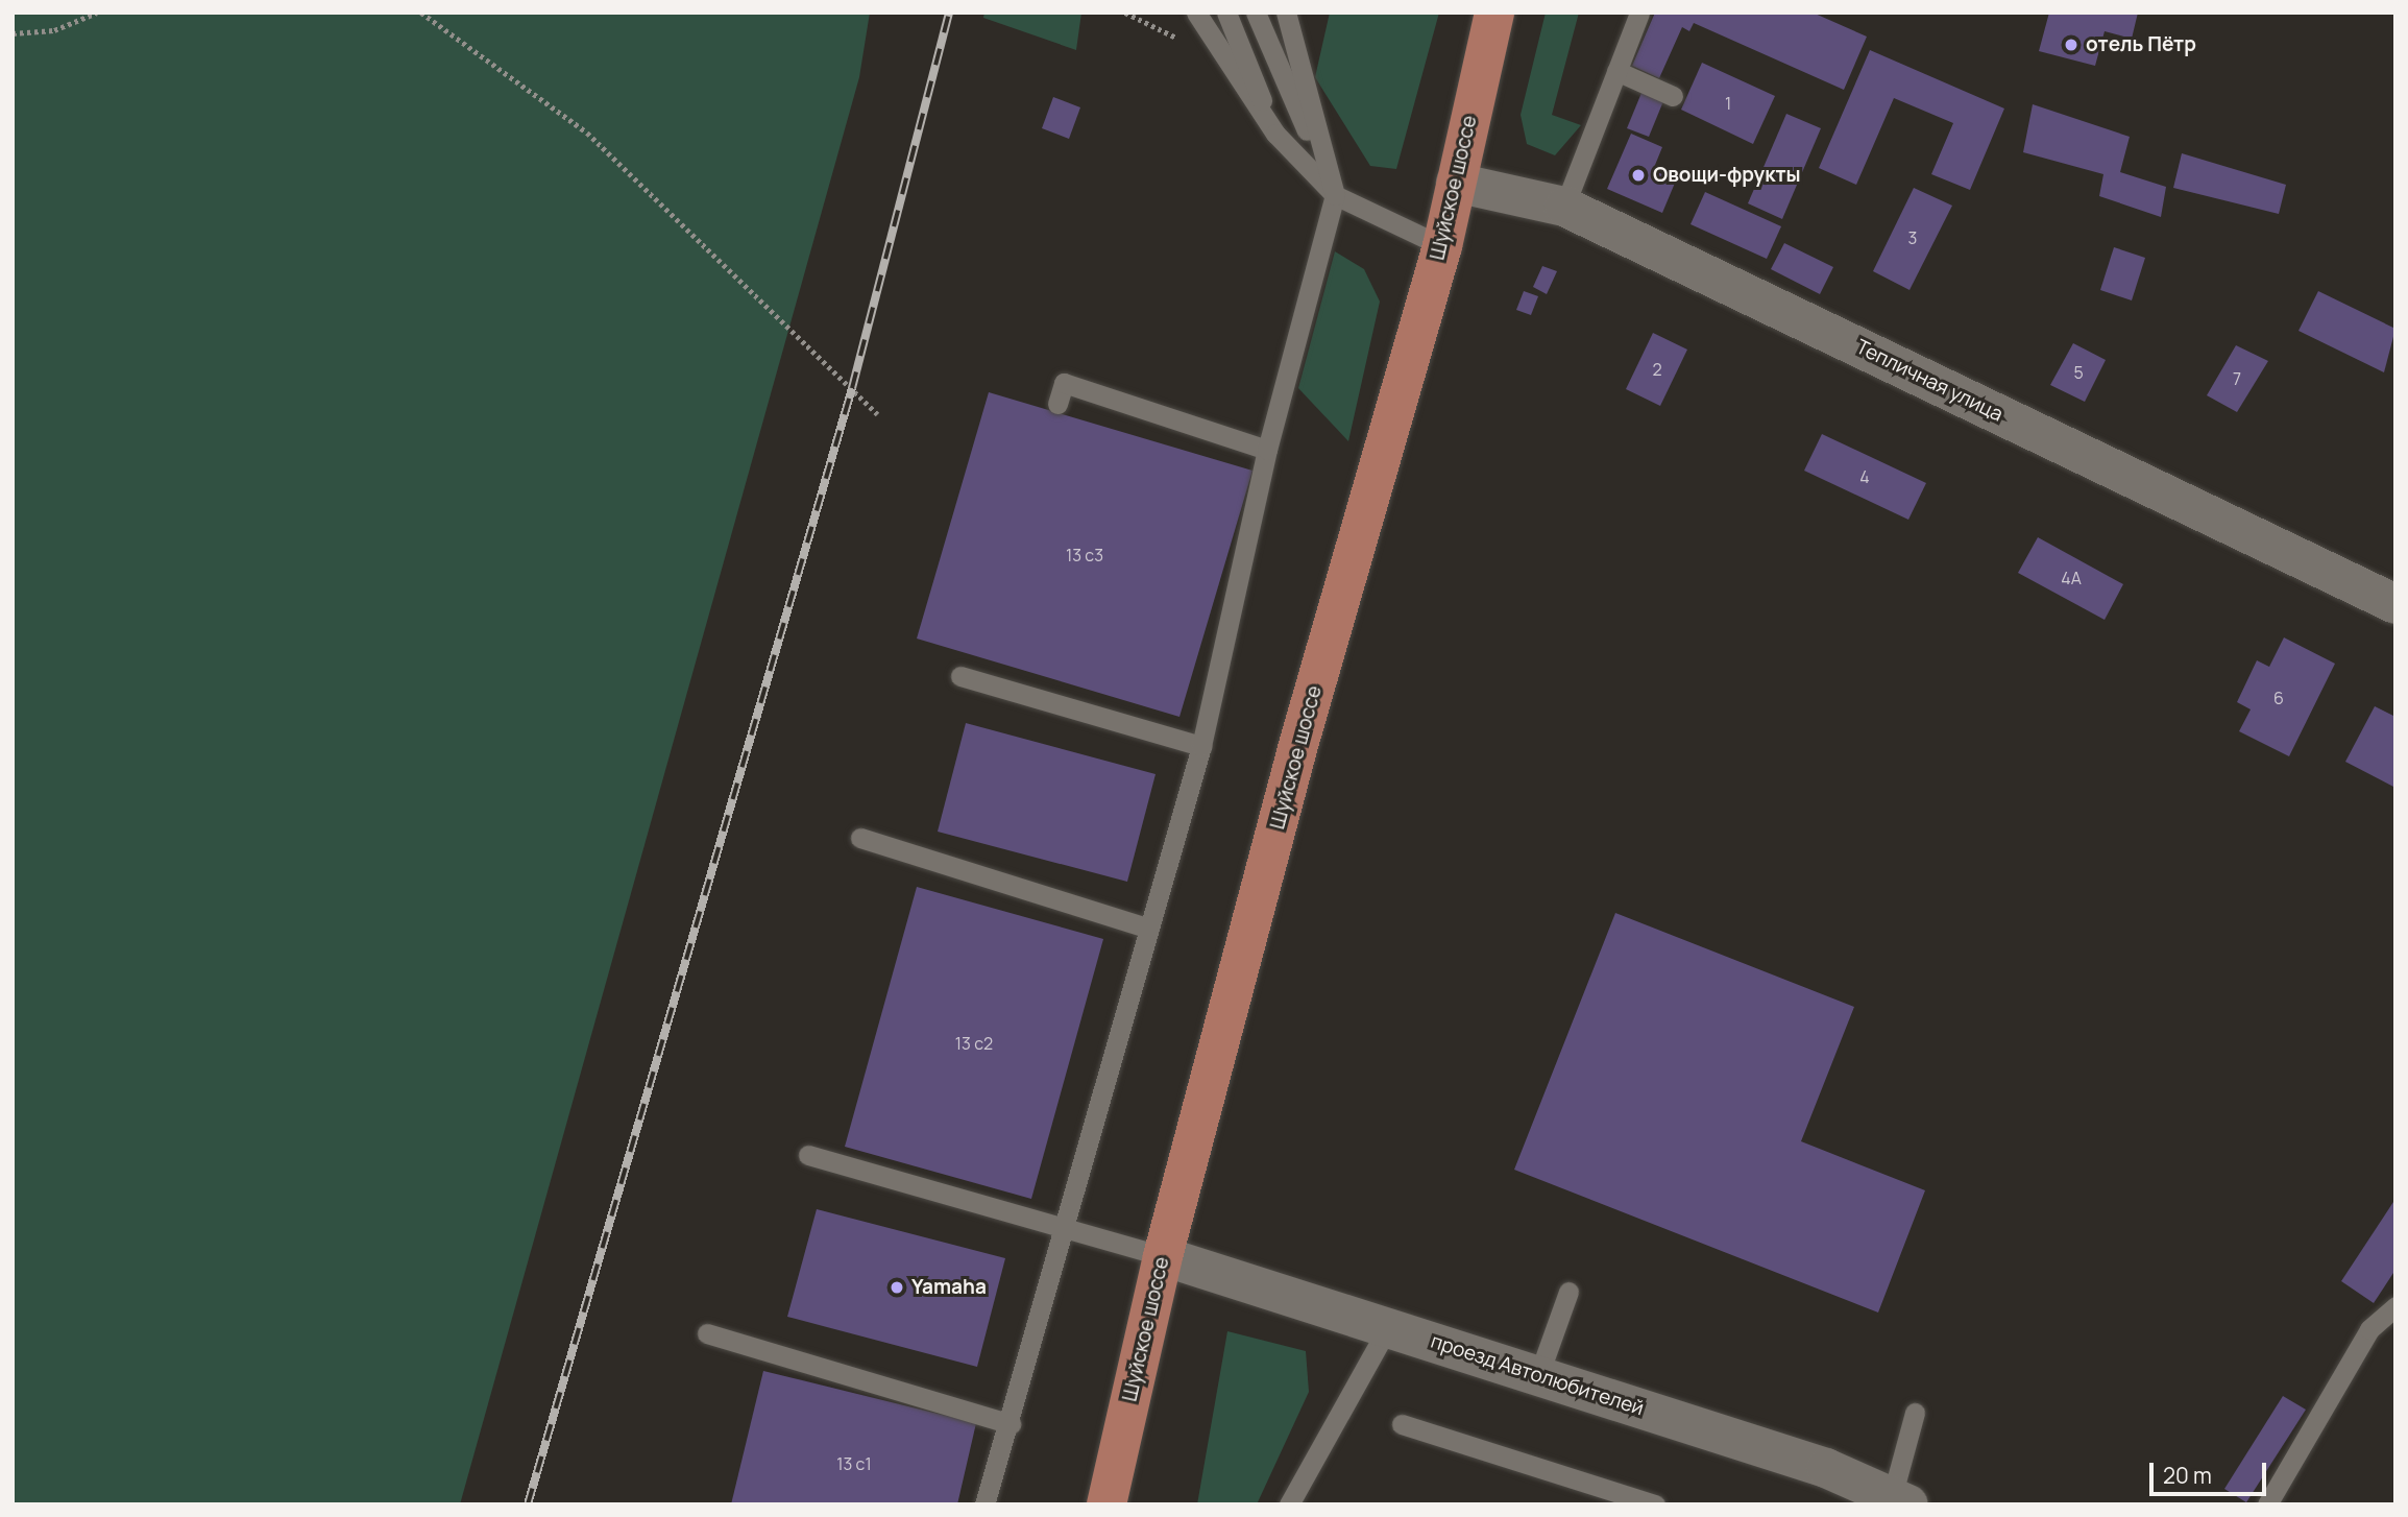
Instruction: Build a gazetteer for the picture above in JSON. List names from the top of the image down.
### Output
{
  "streets": {
    "main road": ["Шуйское шоссе"],
    "street": ["Тепличная улица", "проезд Автолюбителей"]
  },
  "crossings": [
    ["Шуйское шоссе", "Тепличная улица"],
    ["Шуйское шоссе", "проезд Автолюбителей"]
  ],
  "places": ["отель Пётр", "Овощи-фрукты", "Yamaha"],
  "house_numbers": [
    "1",
    "3",
    "2",
    "5",
    "7",
    "4",
    "13 с3",
    "4А",
    "6",
    "13 с2",
    "13 с1"
  ],
  "scale_bar": "20 m"
}
